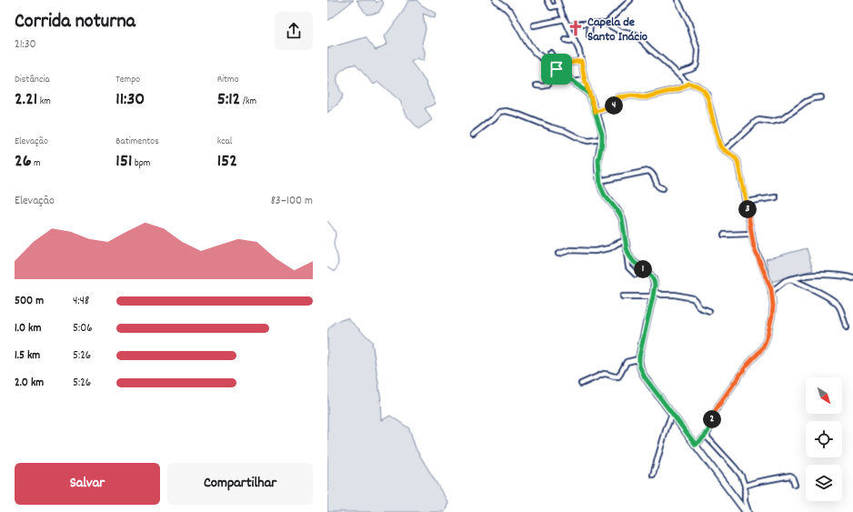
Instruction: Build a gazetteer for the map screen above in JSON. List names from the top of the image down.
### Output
{
  "places": {
    "church": ["Capela de Santo Inácio"]
  },
  "north": "bottom right",
  "page": {
    "heading": ["Corrida noturna", "21:30"],
    "stats": [
      ["Distância", "2.21 km"],
      ["Tempo", "11:30"],
      ["Ritmo", "5:12 /km"],
      ["Elevação", "26 m"],
      ["Batimentos", "151 bpm"],
      ["kcal", "152"]
    ],
    "pins": [
      "4",
      "3",
      "1",
      "2"
    ],
    "chart": ["Elevação", "83–100 m"],
    "list": [
      {
        "name": "500 m",
        "note": "4:48"
      },
      {
        "name": "1.0 km",
        "note": "5:06"
      },
      {
        "name": "1.5 km",
        "note": "5:26"
      },
      {
        "name": "2.0 km",
        "note": "5:26"
      }
    ],
    "buttons": ["Salvar", "Compartilhar"]
  }
}
